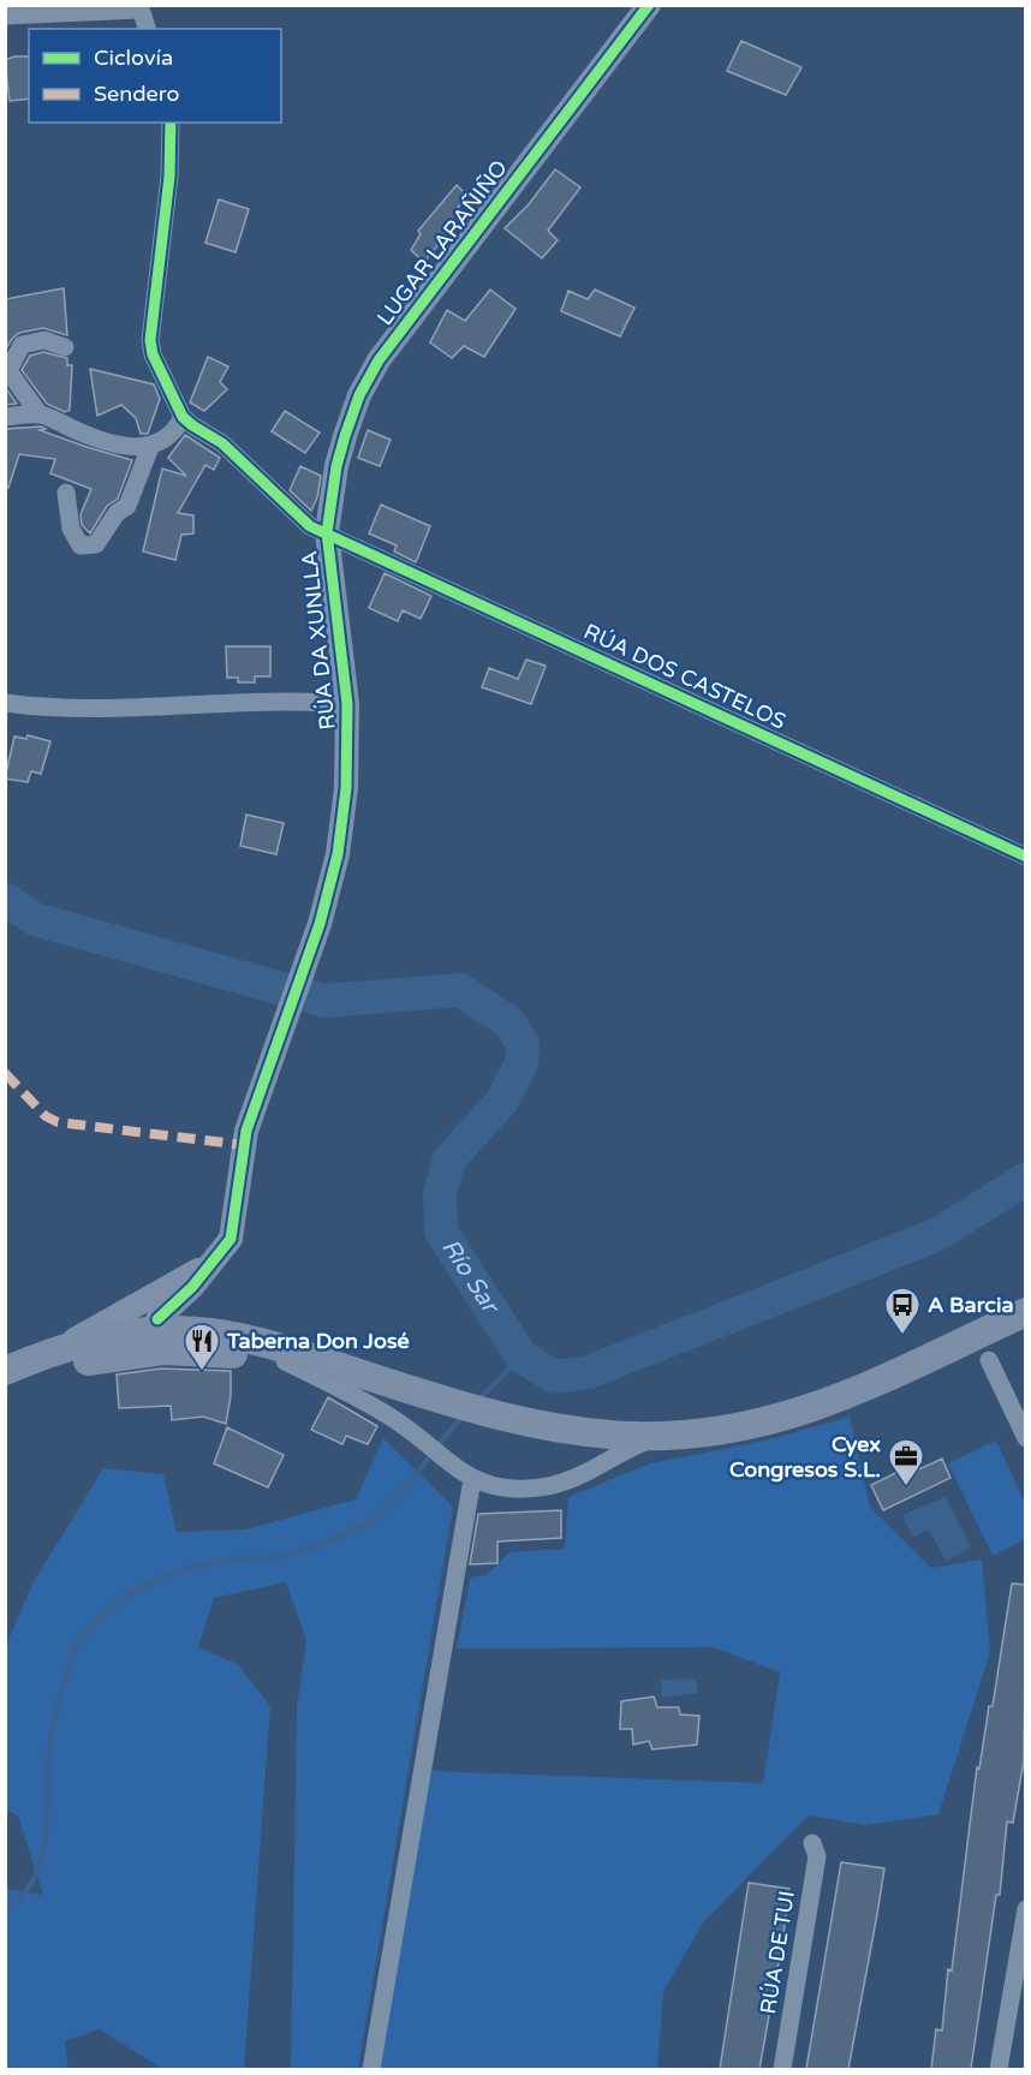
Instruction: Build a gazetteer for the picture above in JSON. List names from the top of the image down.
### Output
{
  "streets": {
    "street": [
      "LUGAR LARAÑIÑO",
      "RÚA DA XUNLLA",
      "RÚA DOS CASTELOS",
      "RÚA DE TUI"
    ]
  },
  "crossings": [
    ["LUGAR LARAÑIÑO", "RÚA DA XUNLLA"],
    ["LUGAR LARAÑIÑO", "RÚA DOS CASTELOS"],
    ["RÚA DA XUNLLA", "RÚA DOS CASTELOS"]
  ],
  "water": ["Río Sar"],
  "places": {
    "bus stop": ["A Barcia"],
    "restaurant": ["Taberna Don José"],
    "office": ["Cyex Congresos S.L."]
  },
  "legend": ["Ciclovía", "Sendero"]
}
